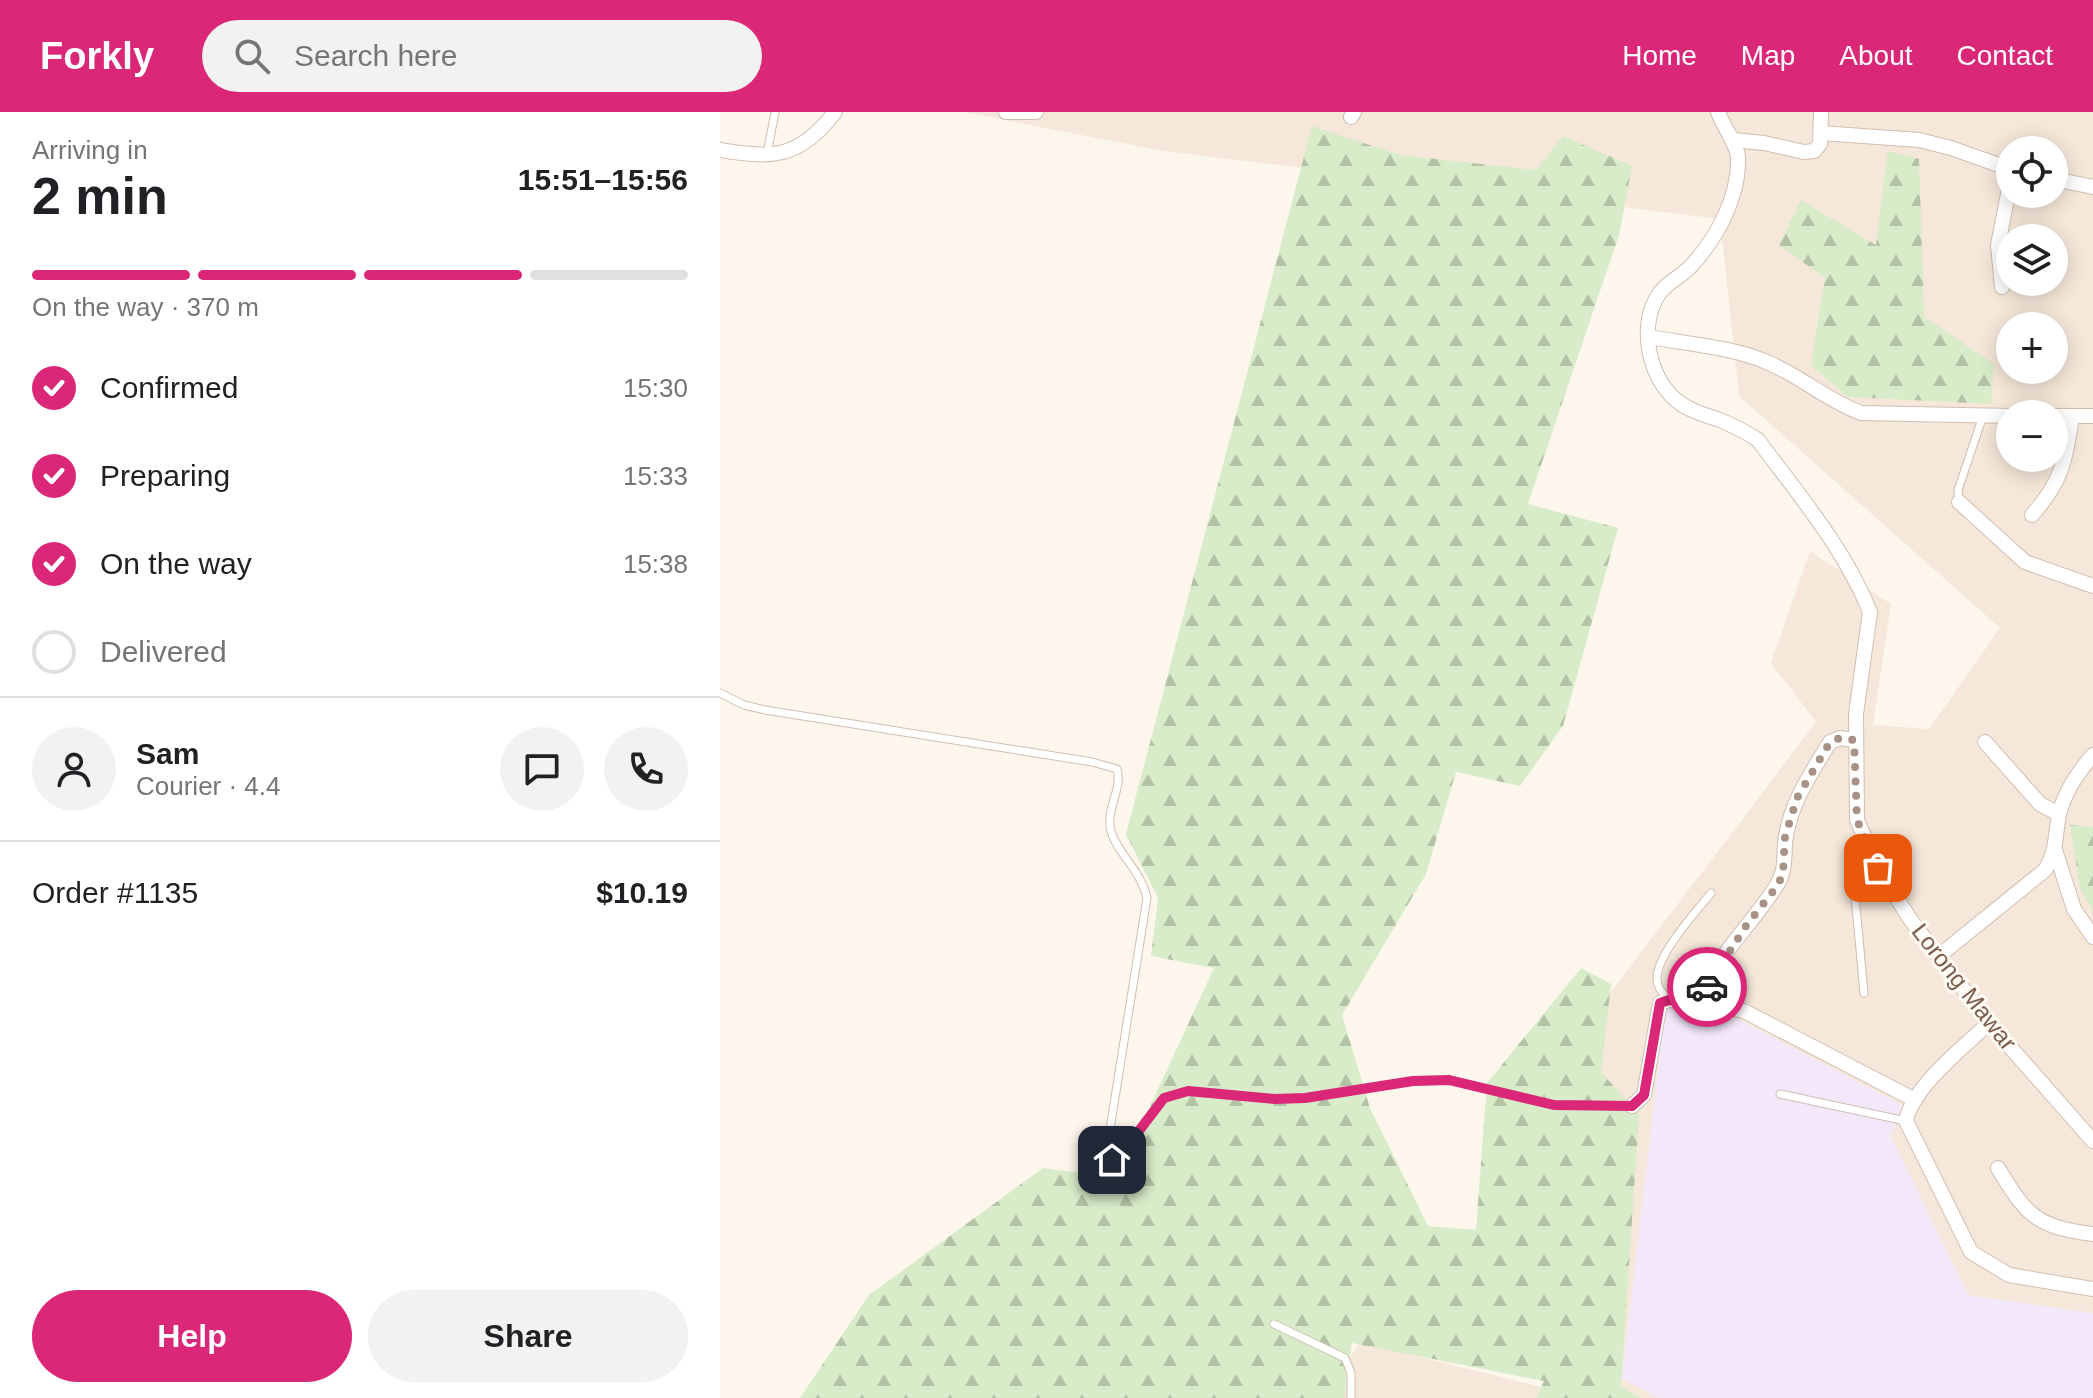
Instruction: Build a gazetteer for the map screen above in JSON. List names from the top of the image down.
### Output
{
  "streets": {
    "street": ["Lorong Mawar"]
  },
  "page": {
    "header": "Forkly",
    "search": "Search here",
    "nav": [
      "Home",
      "Map",
      "About",
      "Contact"
    ],
    "heading": ["2 min", "Arriving in", "15:51–15:56"],
    "panel": [
      "Sam",
      "Courier · 4.4",
      "Order #1135",
      "$10.19"
    ],
    "map_buttons": ["+", "−"],
    "bar": "On the way · 370 m",
    "list": [
      ["Confirmed", "15:30"],
      ["Preparing", "15:33"],
      ["On the way", "15:38"],
      "Delivered"
    ],
    "buttons": ["Help", "Share"]
  }
}
